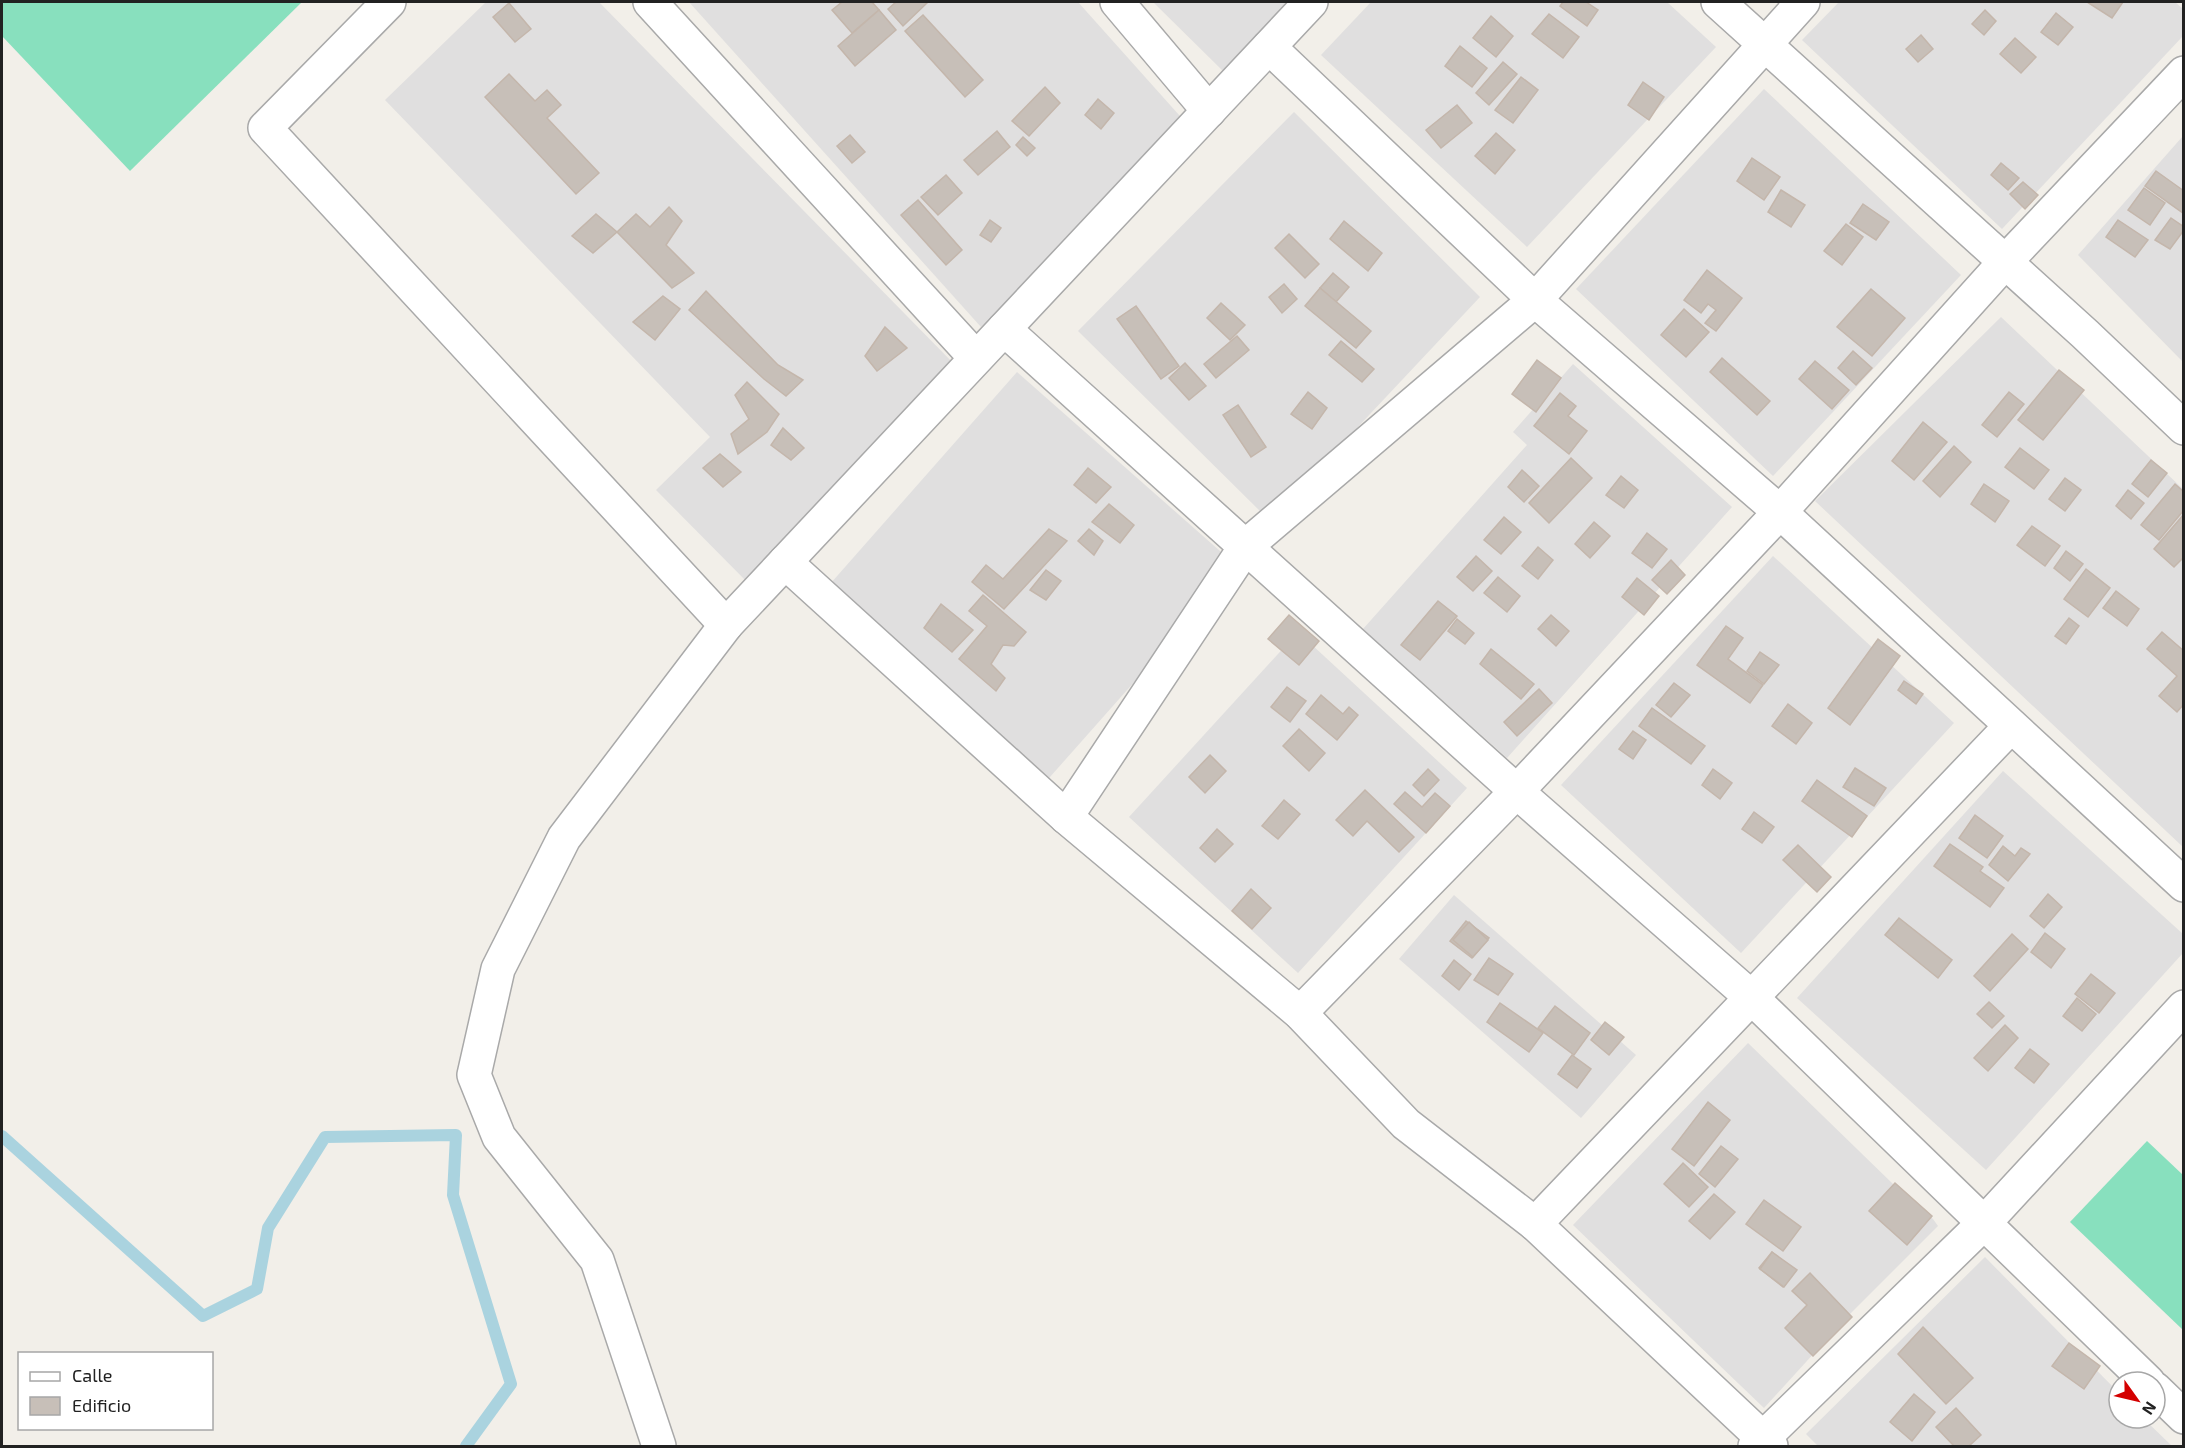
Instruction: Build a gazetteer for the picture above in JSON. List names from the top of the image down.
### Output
{
  "legend": ["Calle", "Edificio"],
  "north": "bottom right"
}
